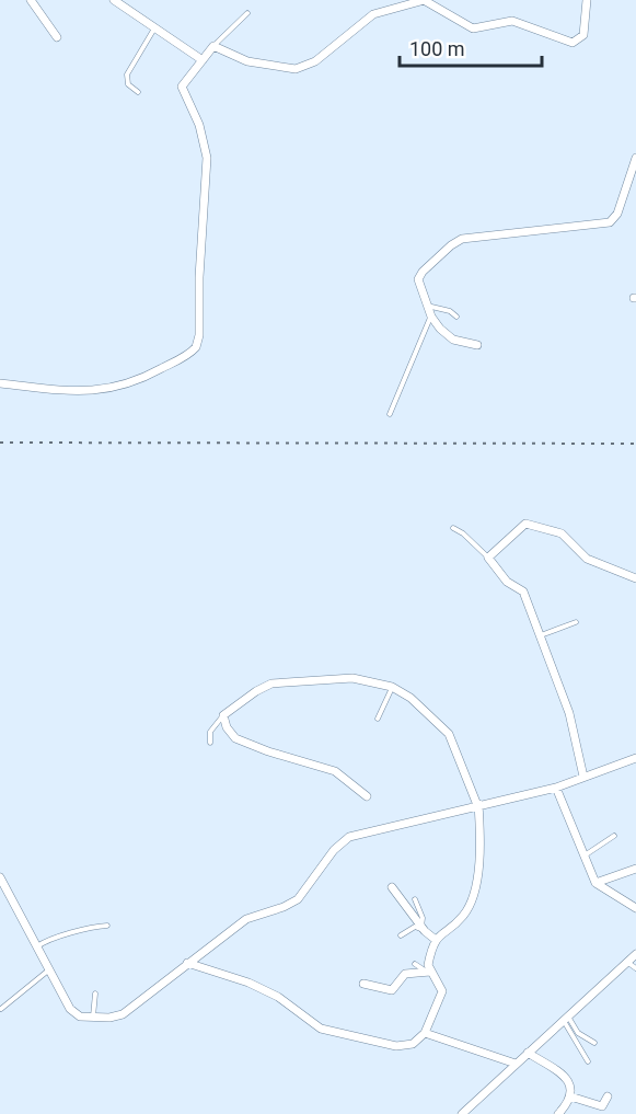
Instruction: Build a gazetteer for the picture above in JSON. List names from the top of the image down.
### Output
{
  "scale_bar": "100 m"
}
